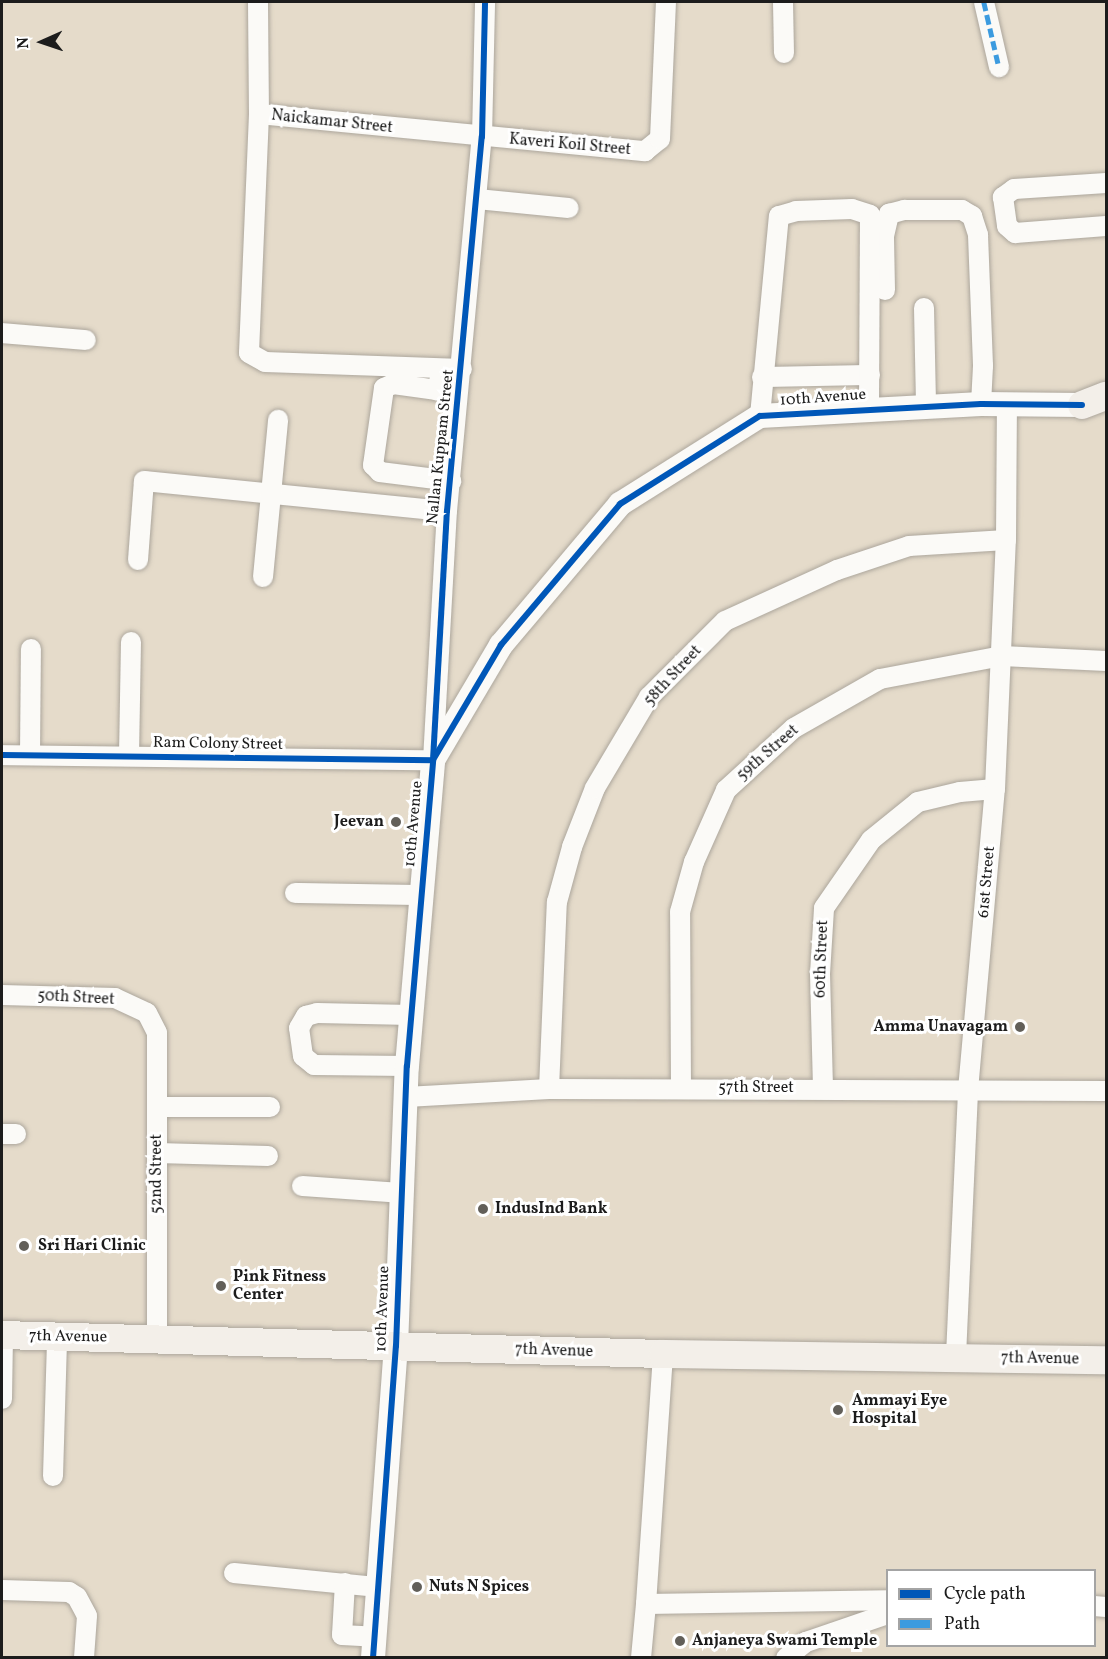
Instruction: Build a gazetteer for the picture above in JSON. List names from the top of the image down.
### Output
{
  "streets": {
    "main road": ["7th Avenue"],
    "street": [
      "Naickamar Street",
      "Kaveri Koil Street",
      "10th Avenue",
      "Nallan Kuppam Street",
      "58th Street",
      "Ram Colony Street",
      "59th Street",
      "61st Street",
      "60th Street",
      "50th Street",
      "57th Street",
      "52nd Street"
    ]
  },
  "crossings": [
    ["Naickamar Street", "Kaveri Koil Street"],
    ["Naickamar Street", "Nallan Kuppam Street"],
    ["Kaveri Koil Street", "Nallan Kuppam Street"],
    ["10th Avenue", "Nallan Kuppam Street"],
    ["10th Avenue", "Ram Colony Street"],
    ["10th Avenue", "61st Street"],
    ["10th Avenue", "57th Street"],
    ["10th Avenue", "7th Avenue"],
    ["Nallan Kuppam Street", "Ram Colony Street"],
    ["58th Street", "61st Street"],
    ["58th Street", "57th Street"],
    ["59th Street", "61st Street"],
    ["59th Street", "57th Street"],
    ["61st Street", "60th Street"],
    ["61st Street", "57th Street"],
    ["61st Street", "7th Avenue"],
    ["60th Street", "57th Street"],
    ["50th Street", "52nd Street"],
    ["52nd Street", "7th Avenue"]
  ],
  "places": [
    "Jeevan",
    "Amma Unavagam",
    "IndusInd Bank",
    "Sri Hari Clinic",
    "Pink Fitness Center",
    "Ammayi Eye Hospital",
    "Nuts N Spices",
    "Anjaneya Swami Temple"
  ],
  "legend": ["Cycle path", "Path"],
  "north": "left"
}
